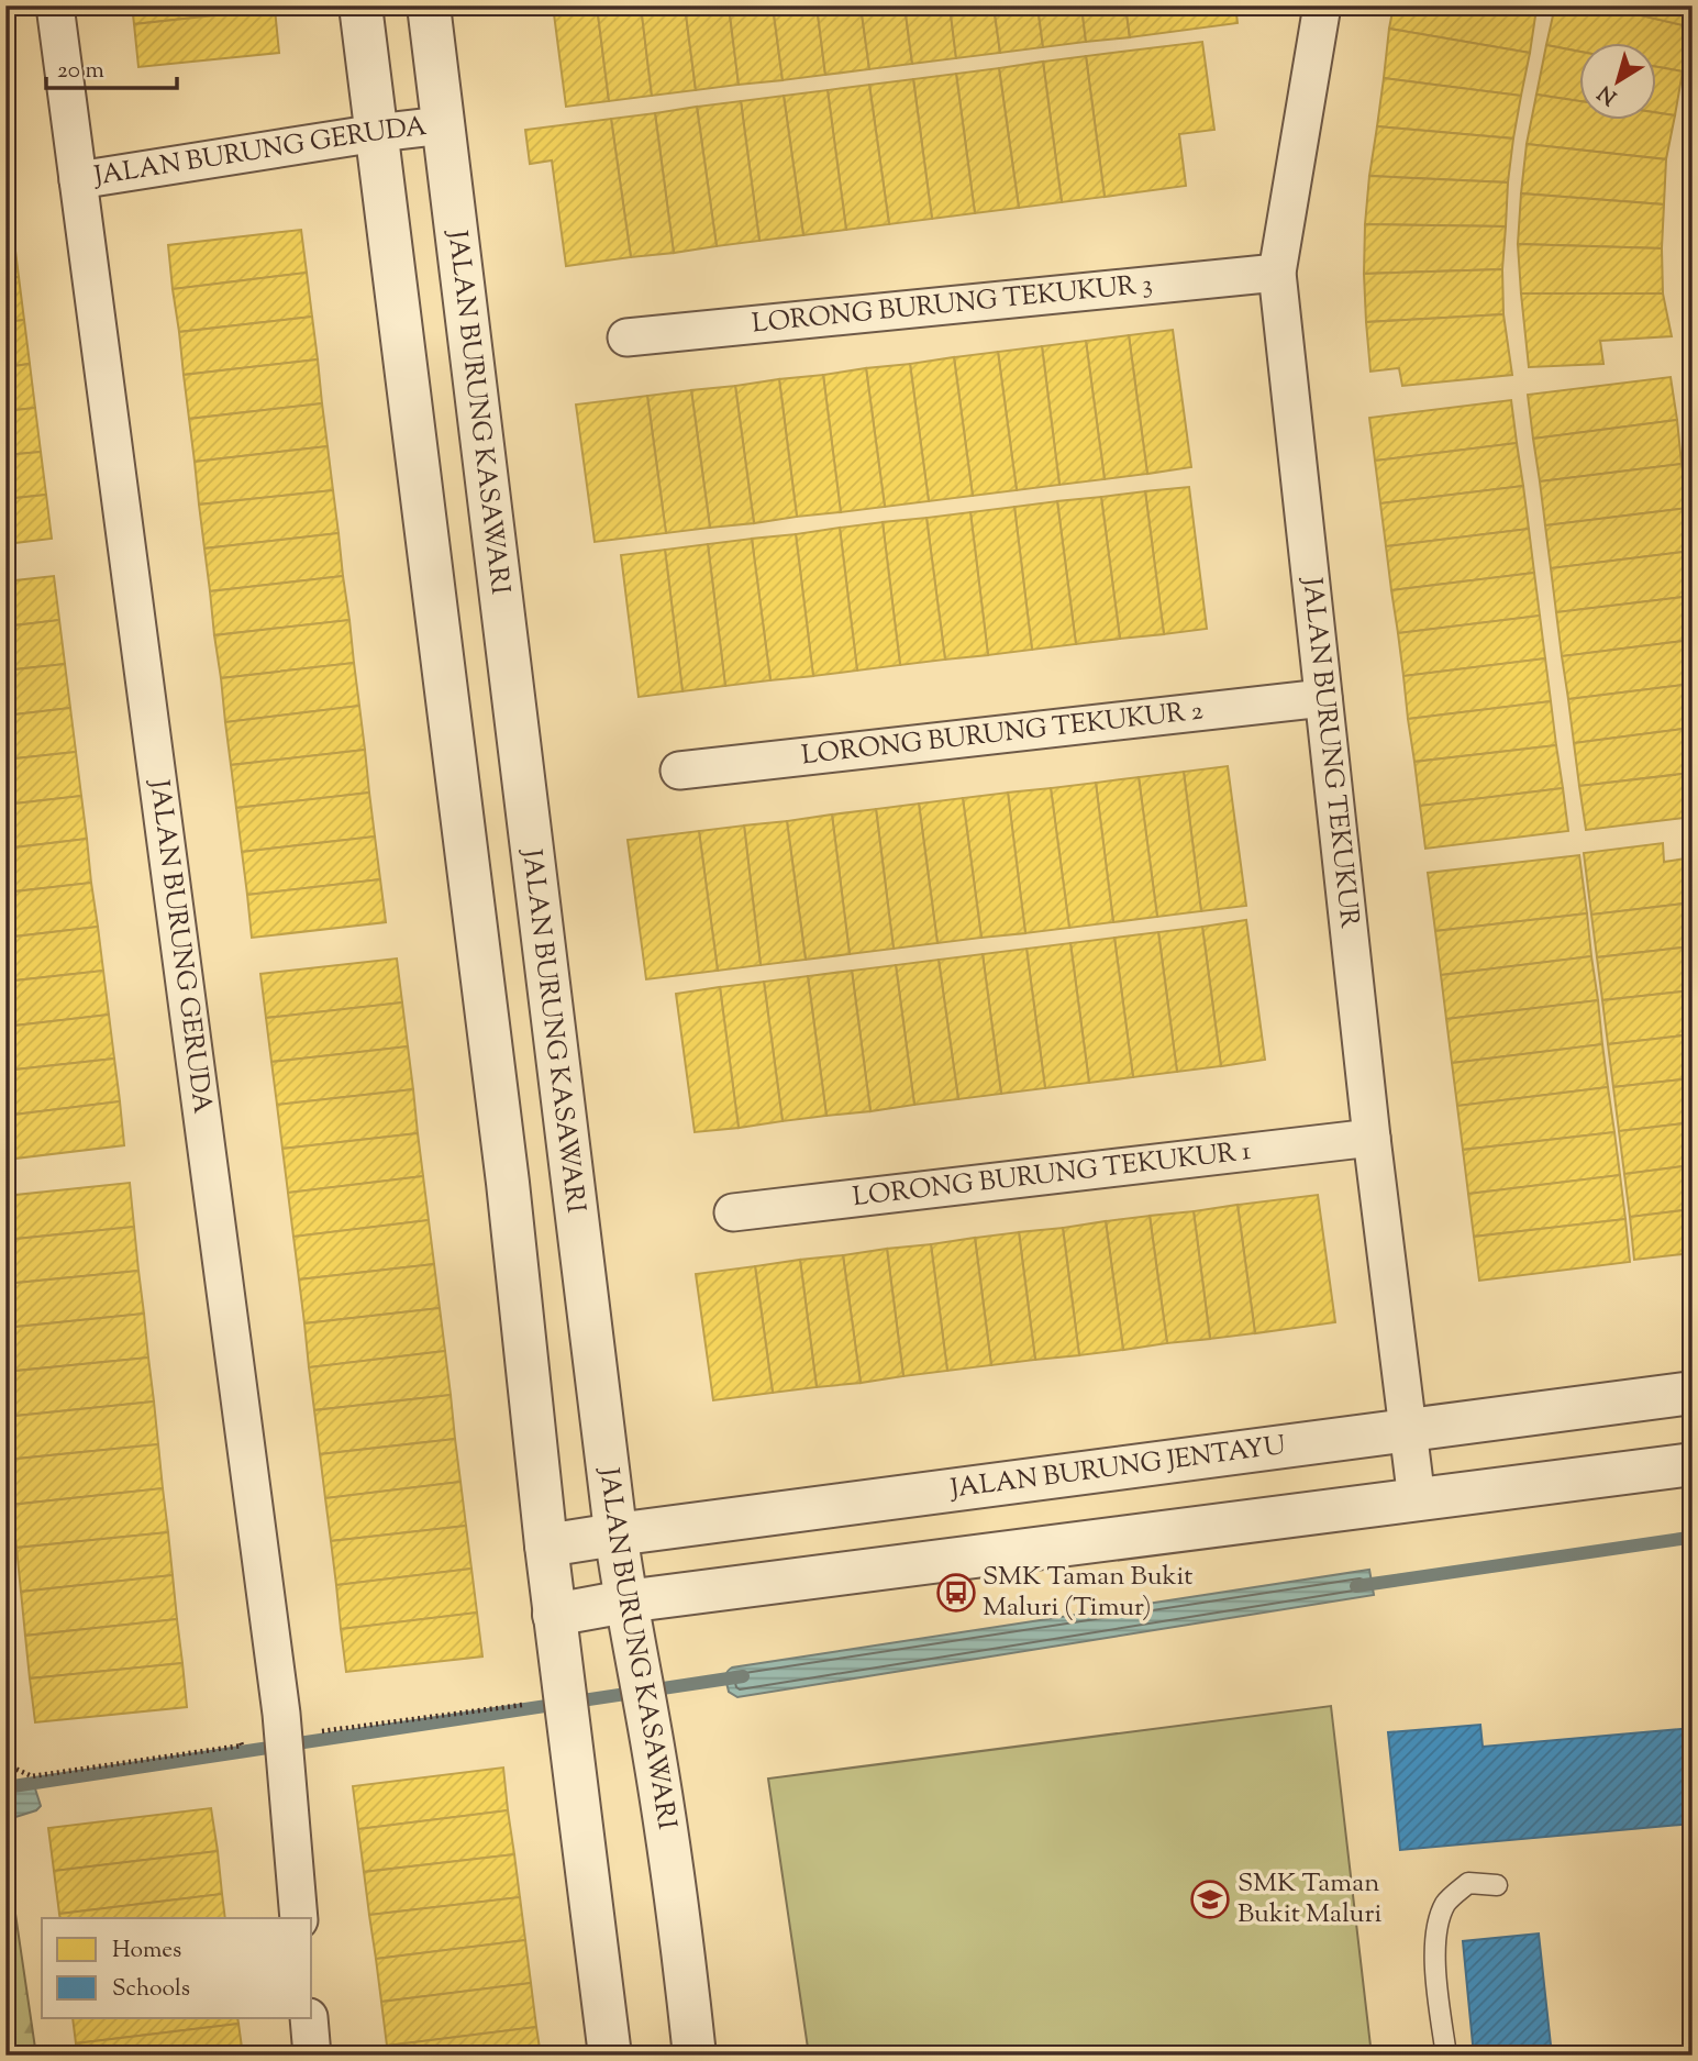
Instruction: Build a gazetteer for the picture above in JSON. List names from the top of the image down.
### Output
{
  "streets": {
    "street": [
      "JALAN BURUNG GERUDA",
      "LORONG BURUNG TEKUKUR 3",
      "JALAN BURUNG KASAWARI",
      "LORONG BURUNG TEKUKUR 2",
      "JALAN BURUNG TEKUKUR",
      "LORONG BURUNG TEKUKUR 1",
      "JALAN BURUNG JENTAYU"
    ]
  },
  "crossings": [
    ["JALAN BURUNG GERUDA", "JALAN BURUNG KASAWARI"],
    ["LORONG BURUNG TEKUKUR 3", "JALAN BURUNG TEKUKUR"],
    ["JALAN BURUNG KASAWARI", "JALAN BURUNG JENTAYU"],
    ["LORONG BURUNG TEKUKUR 2", "JALAN BURUNG TEKUKUR"],
    ["JALAN BURUNG TEKUKUR", "LORONG BURUNG TEKUKUR 1"],
    ["JALAN BURUNG TEKUKUR", "JALAN BURUNG JENTAYU"]
  ],
  "places": {
    "bus stop": ["SMK Taman Bukit Maluri (Timur)"],
    "school or university": ["SMK Taman Bukit Maluri"]
  },
  "legend": ["Homes", "Schools"],
  "scale_bar": "20 m",
  "north": "bottom left"
}
